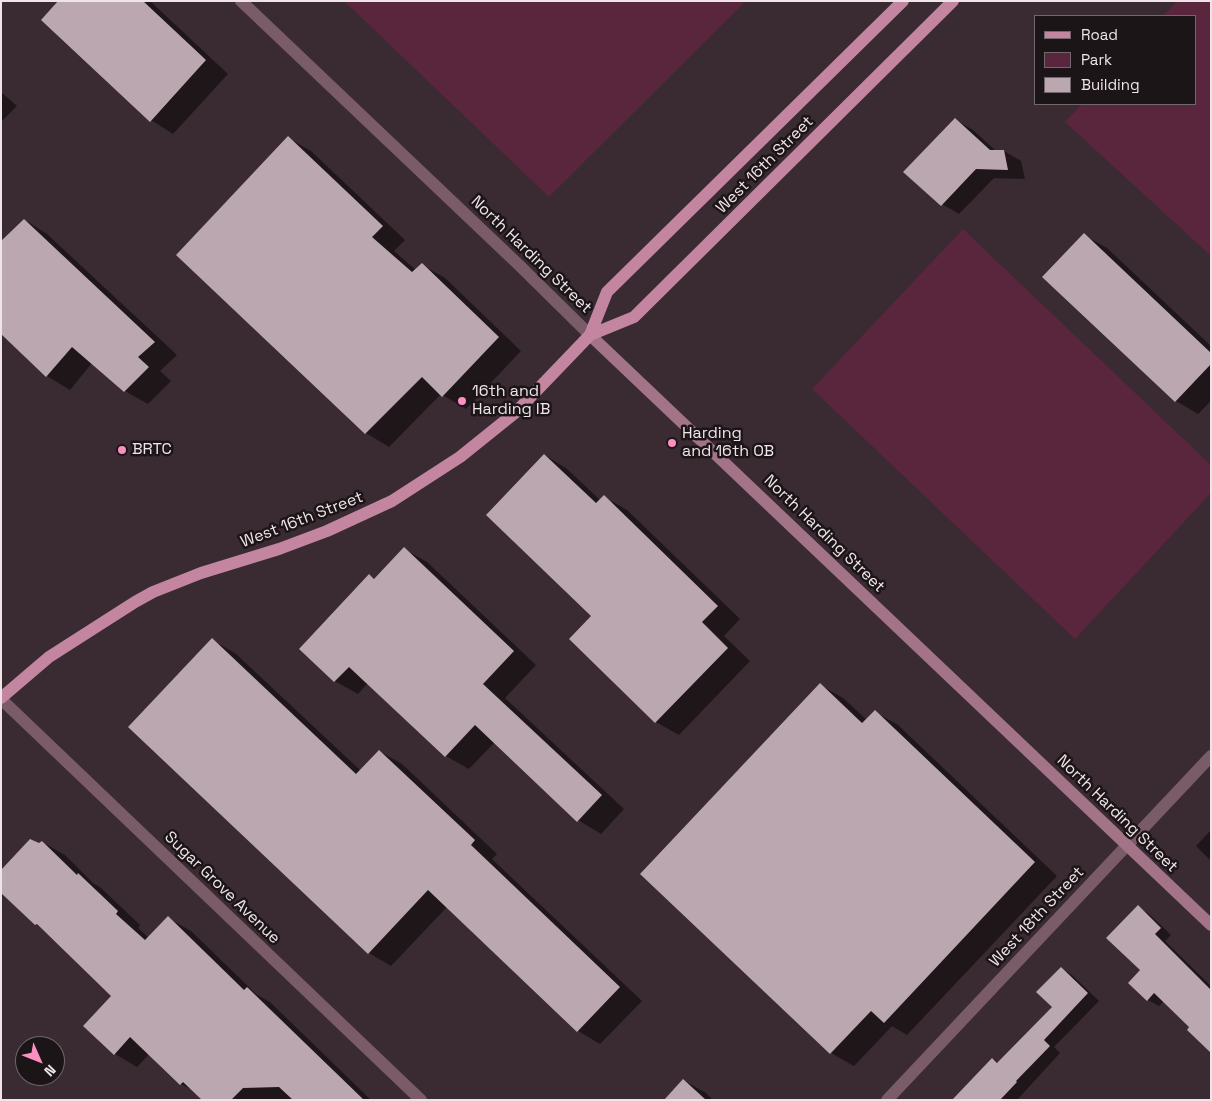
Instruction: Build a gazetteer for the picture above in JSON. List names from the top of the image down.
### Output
{
  "streets": {
    "main road": ["West 16th Street"],
    "street": ["North Harding Street", "Sugar Grove Avenue", "West 18th Street"]
  },
  "crossings": [
    ["West 16th Street", "North Harding Street"],
    ["West 16th Street", "Sugar Grove Avenue"],
    ["North Harding Street", "West 18th Street"]
  ],
  "places": ["16th and Harding IB", "Harding and 16th OB", "BRTC"],
  "legend": ["Road", "Park", "Building"],
  "north": "bottom right"
}
